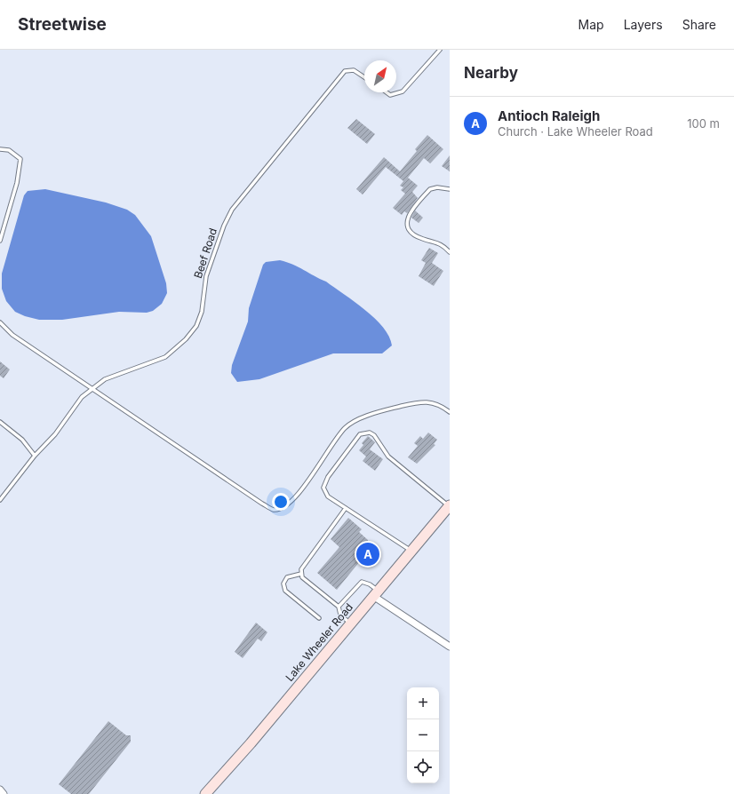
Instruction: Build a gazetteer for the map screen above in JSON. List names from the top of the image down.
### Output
{
  "streets": {
    "street": ["Lake Wheeler Road"],
    "lane": ["Beef Road"]
  },
  "north": "top right",
  "page": {
    "header": "Streetwise",
    "nav": ["Map", "Layers", "Share"],
    "heading": "Nearby",
    "list": [
      {
        "mark": "A",
        "name": "Antioch Raleigh",
        "note": "Church · Lake Wheeler Road",
        "value": "100 m"
      }
    ],
    "pins": "A",
    "map_buttons": ["+", "−"]
  }
}
